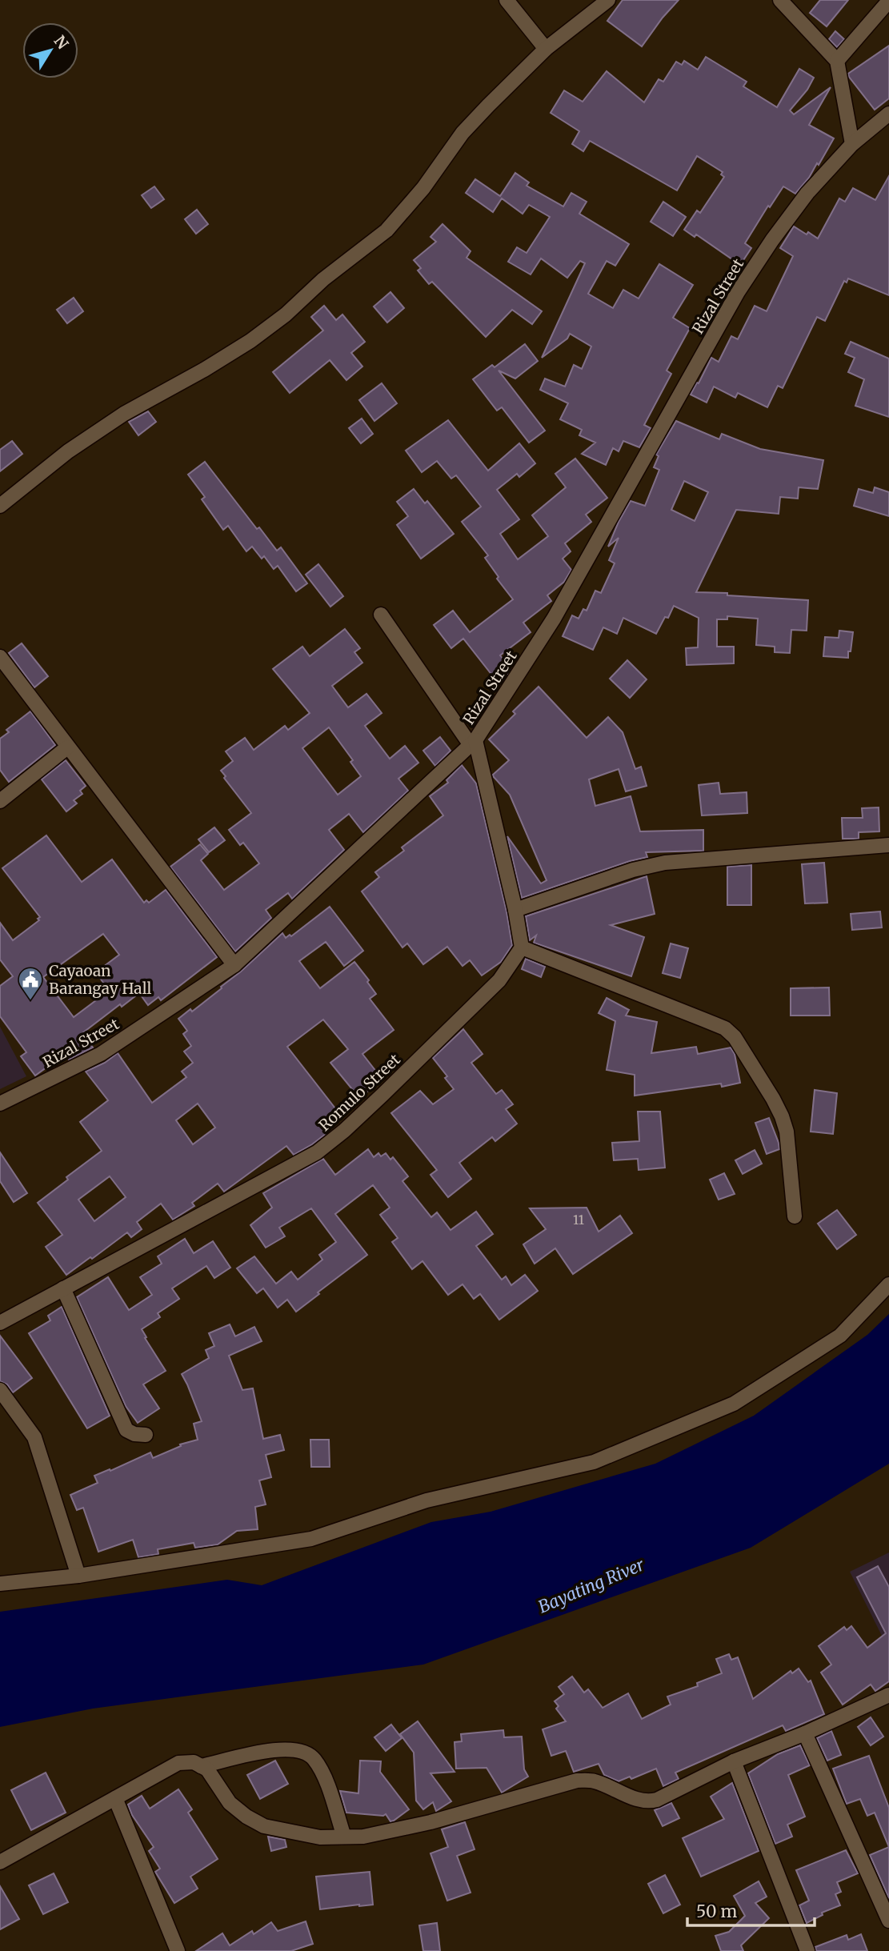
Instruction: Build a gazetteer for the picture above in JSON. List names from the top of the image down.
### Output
{
  "streets": {
    "street": ["Rizal Street", "Romulo Street"]
  },
  "water": ["Bayating River"],
  "places": {
    "public building": ["Cayaoan Barangay Hall"]
  },
  "house_numbers": ["11"],
  "scale_bar": "50 m",
  "north": "top right"
}
